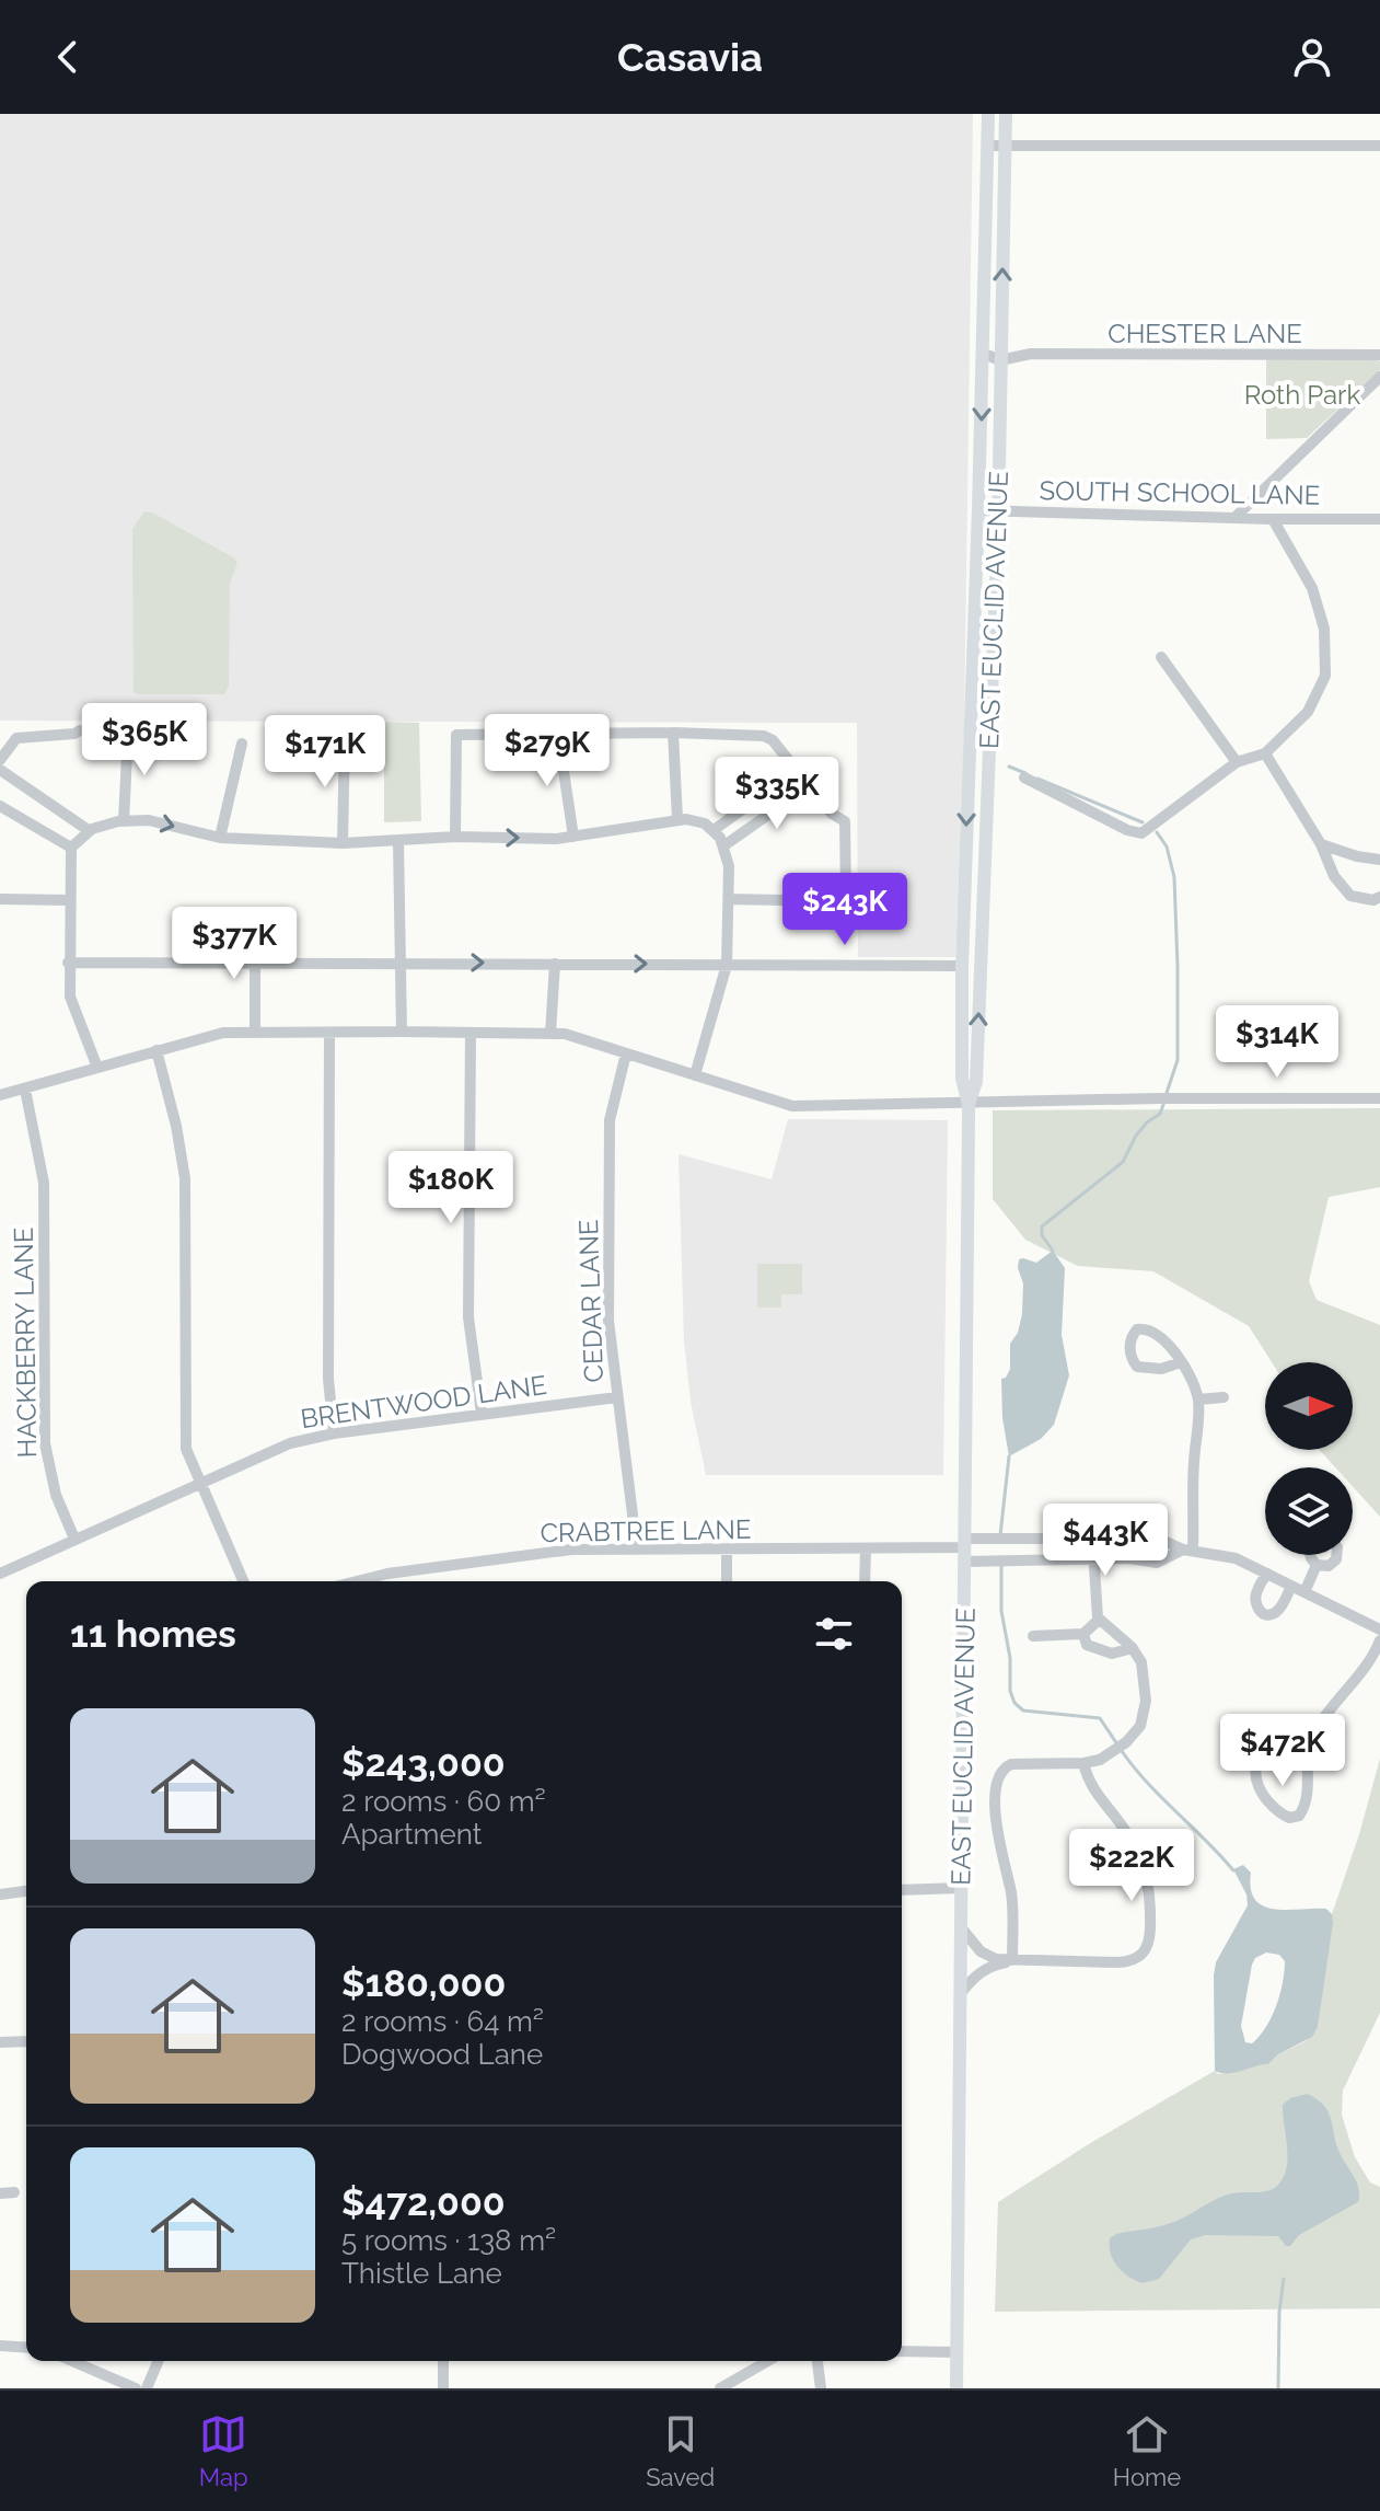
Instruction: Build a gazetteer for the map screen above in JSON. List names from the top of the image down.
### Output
{
  "streets": {
    "main road": ["EAST EUCLID AVENUE"],
    "street": [
      "CHESTER LANE",
      "SOUTH SCHOOL LANE",
      "CEDAR LANE",
      "HACKBERRY LANE",
      "BRENTWOOD LANE",
      "CRABTREE LANE"
    ]
  },
  "crossings": [
    ["CHESTER LANE", "EAST EUCLID AVENUE"],
    ["SOUTH SCHOOL LANE", "EAST EUCLID AVENUE"],
    ["EAST EUCLID AVENUE", "CRABTREE LANE"],
    ["CEDAR LANE", "BRENTWOOD LANE"],
    ["CEDAR LANE", "CRABTREE LANE"],
    ["HACKBERRY LANE", "BRENTWOOD LANE"]
  ],
  "parks": ["Roth Park"],
  "north": "right",
  "page": {
    "header": "Casavia",
    "price": [
      "$365K",
      "$279K",
      "$171K",
      "$335K",
      "$243K",
      "$377K",
      "$314K",
      "$180K",
      "$443K",
      "$472K",
      "$222K"
    ],
    "heading": "11 homes",
    "list": [
      {
        "name": "$243,000",
        "note": "2 rooms · 60 m² · Apartment"
      },
      {
        "name": "$180,000",
        "note": "2 rooms · 64 m² · Dogwood Lane"
      },
      {
        "name": "$472,000",
        "note": "5 rooms · 138 m² · Thistle Lane"
      }
    ],
    "tabs": ["Map", "Saved", "Home"]
  }
}
